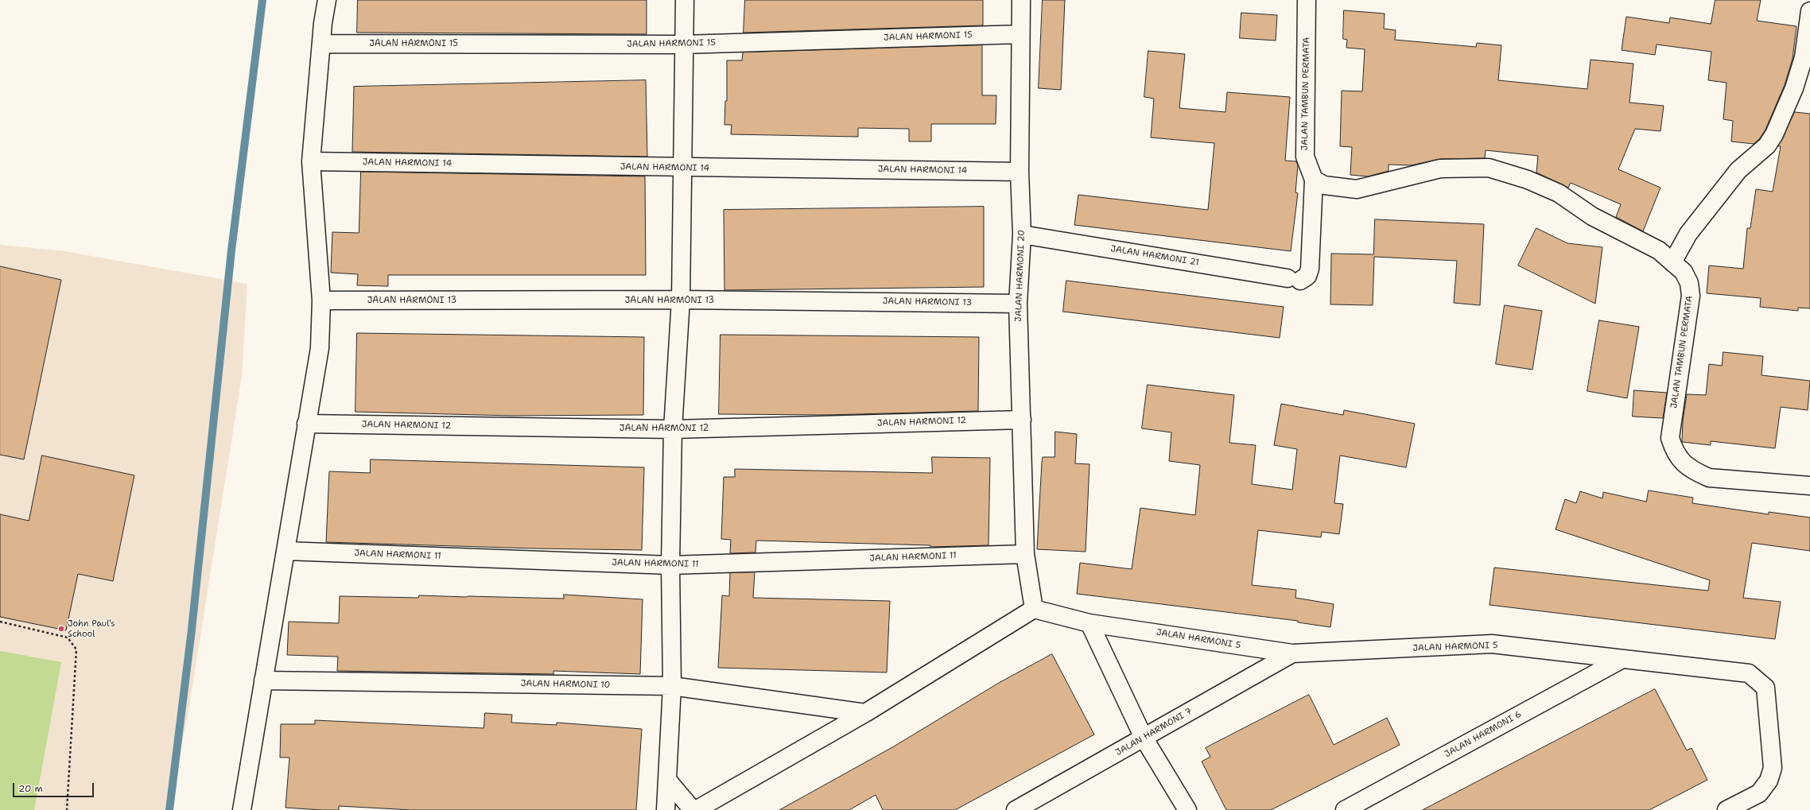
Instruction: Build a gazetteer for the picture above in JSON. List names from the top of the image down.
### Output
{
  "streets": {
    "street": [
      "JALAN HARMONI 15",
      "JALAN TAMBUN PERMATA",
      "JALAN HARMONI 14",
      "JALAN HARMONI 21",
      "JALAN HARMONI 20",
      "JALAN HARMONI 13",
      "JALAN HARMONI 12",
      "JALAN HARMONI 11",
      "JALAN HARMONI 5",
      "JALAN HARMONI 10",
      "JALAN HARMONI 7",
      "JALAN HARMONI 6"
    ]
  },
  "crossings": [
    ["JALAN HARMONI 15", "JALAN HARMONI 20"],
    ["JALAN TAMBUN PERMATA", "JALAN HARMONI 21"],
    ["JALAN HARMONI 14", "JALAN HARMONI 20"],
    ["JALAN HARMONI 21", "JALAN HARMONI 20"],
    ["JALAN HARMONI 20", "JALAN HARMONI 13"],
    ["JALAN HARMONI 20", "JALAN HARMONI 12"],
    ["JALAN HARMONI 20", "JALAN HARMONI 11"],
    ["JALAN HARMONI 20", "JALAN HARMONI 5"],
    ["JALAN HARMONI 5", "JALAN HARMONI 7"],
    ["JALAN HARMONI 5", "JALAN HARMONI 6"]
  ],
  "places": ["John Paul's School"],
  "scale_bar": "20 m"
}
